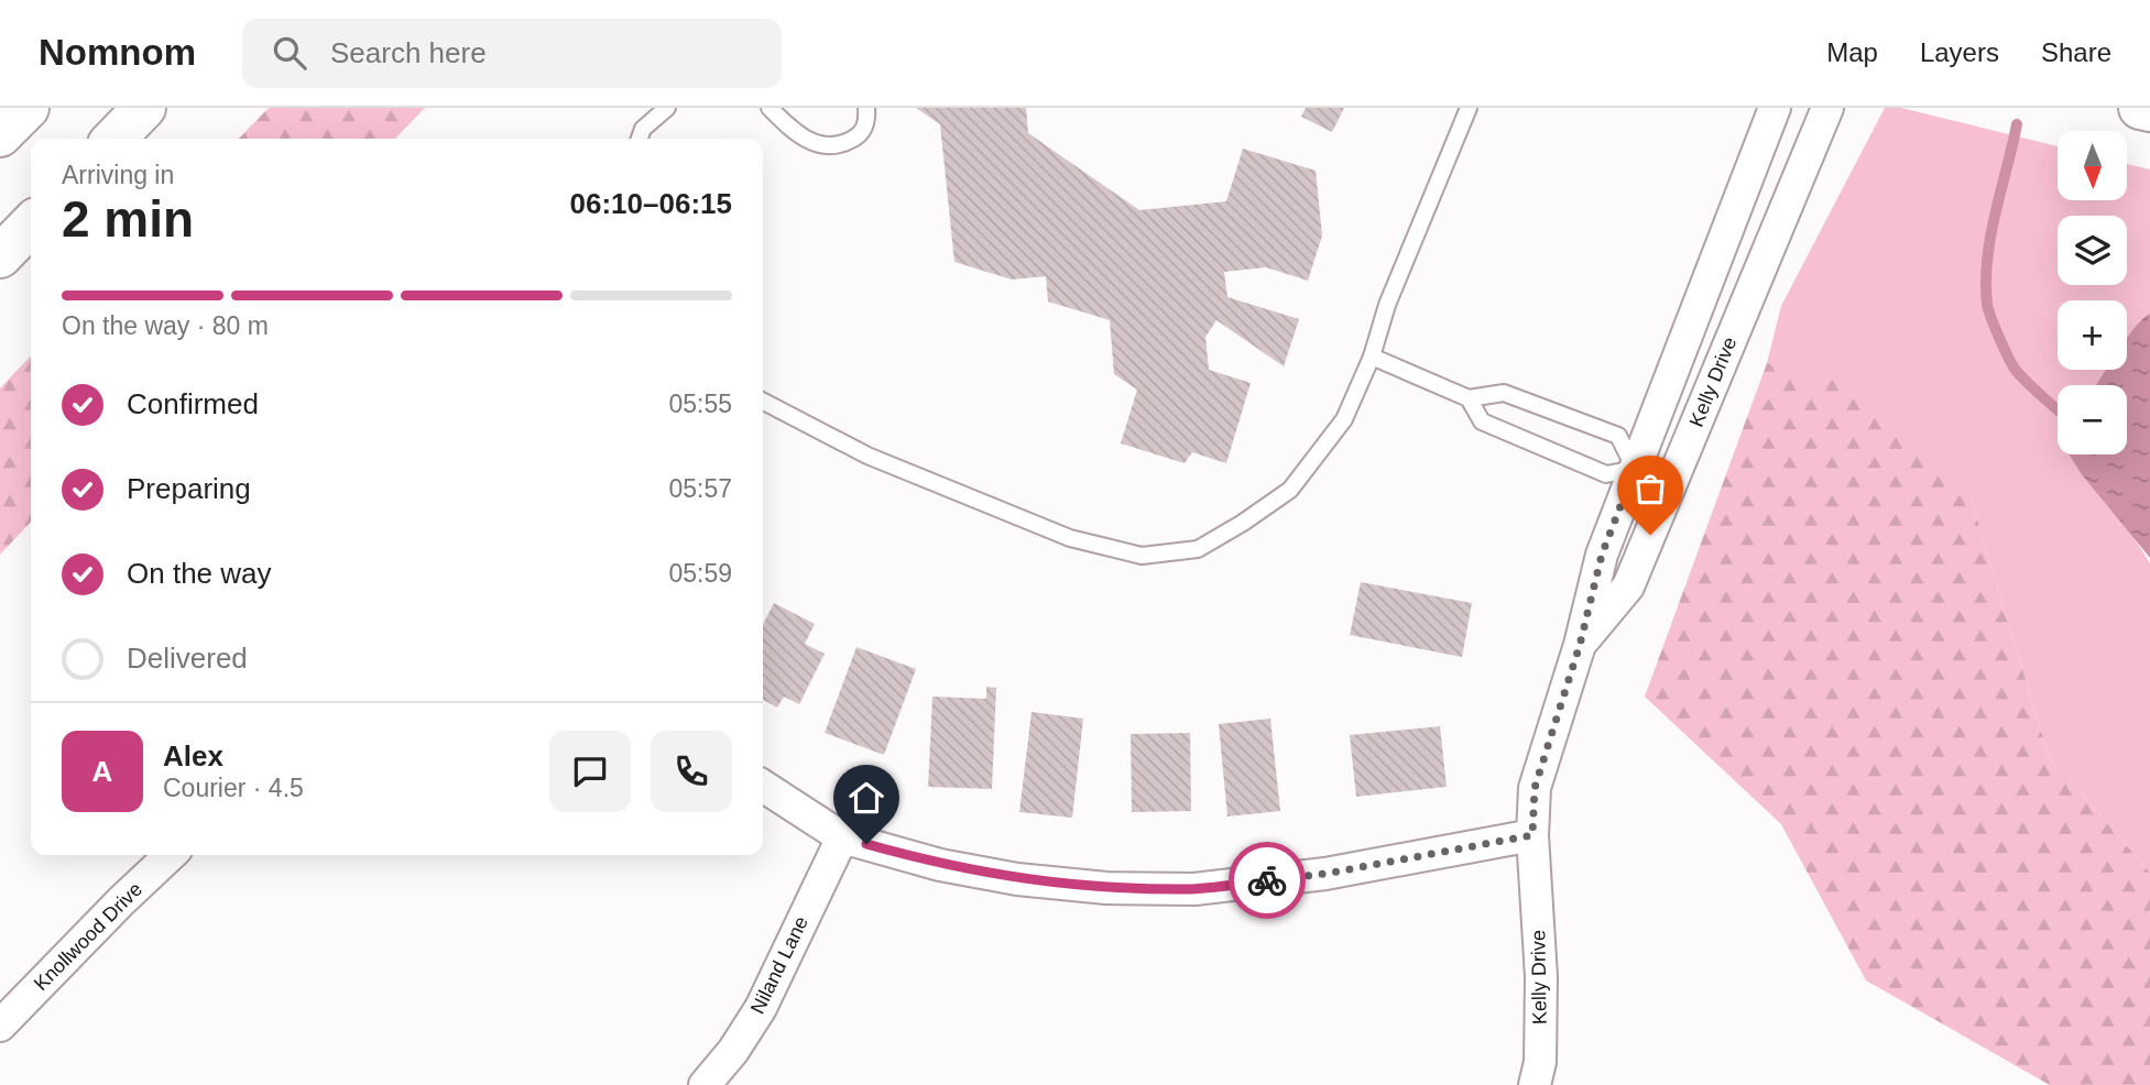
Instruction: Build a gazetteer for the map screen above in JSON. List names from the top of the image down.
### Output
{
  "streets": {
    "street": ["Kelly Drive", "Knollwood Drive", "Niland Lane"]
  },
  "north": "bottom",
  "page": {
    "header": "Nomnom",
    "search": "Search here",
    "nav": ["Map", "Layers", "Share"],
    "map_buttons": ["+", "−"],
    "heading": ["2 min", "Arriving in", "06:10–06:15"],
    "panel": ["Alex", "Courier · 4.5"],
    "bar": "On the way · 80 m",
    "list": [
      ["Confirmed", "05:55"],
      ["Preparing", "05:57"],
      ["On the way", "05:59"],
      "Delivered"
    ],
    "round": "A"
  }
}
